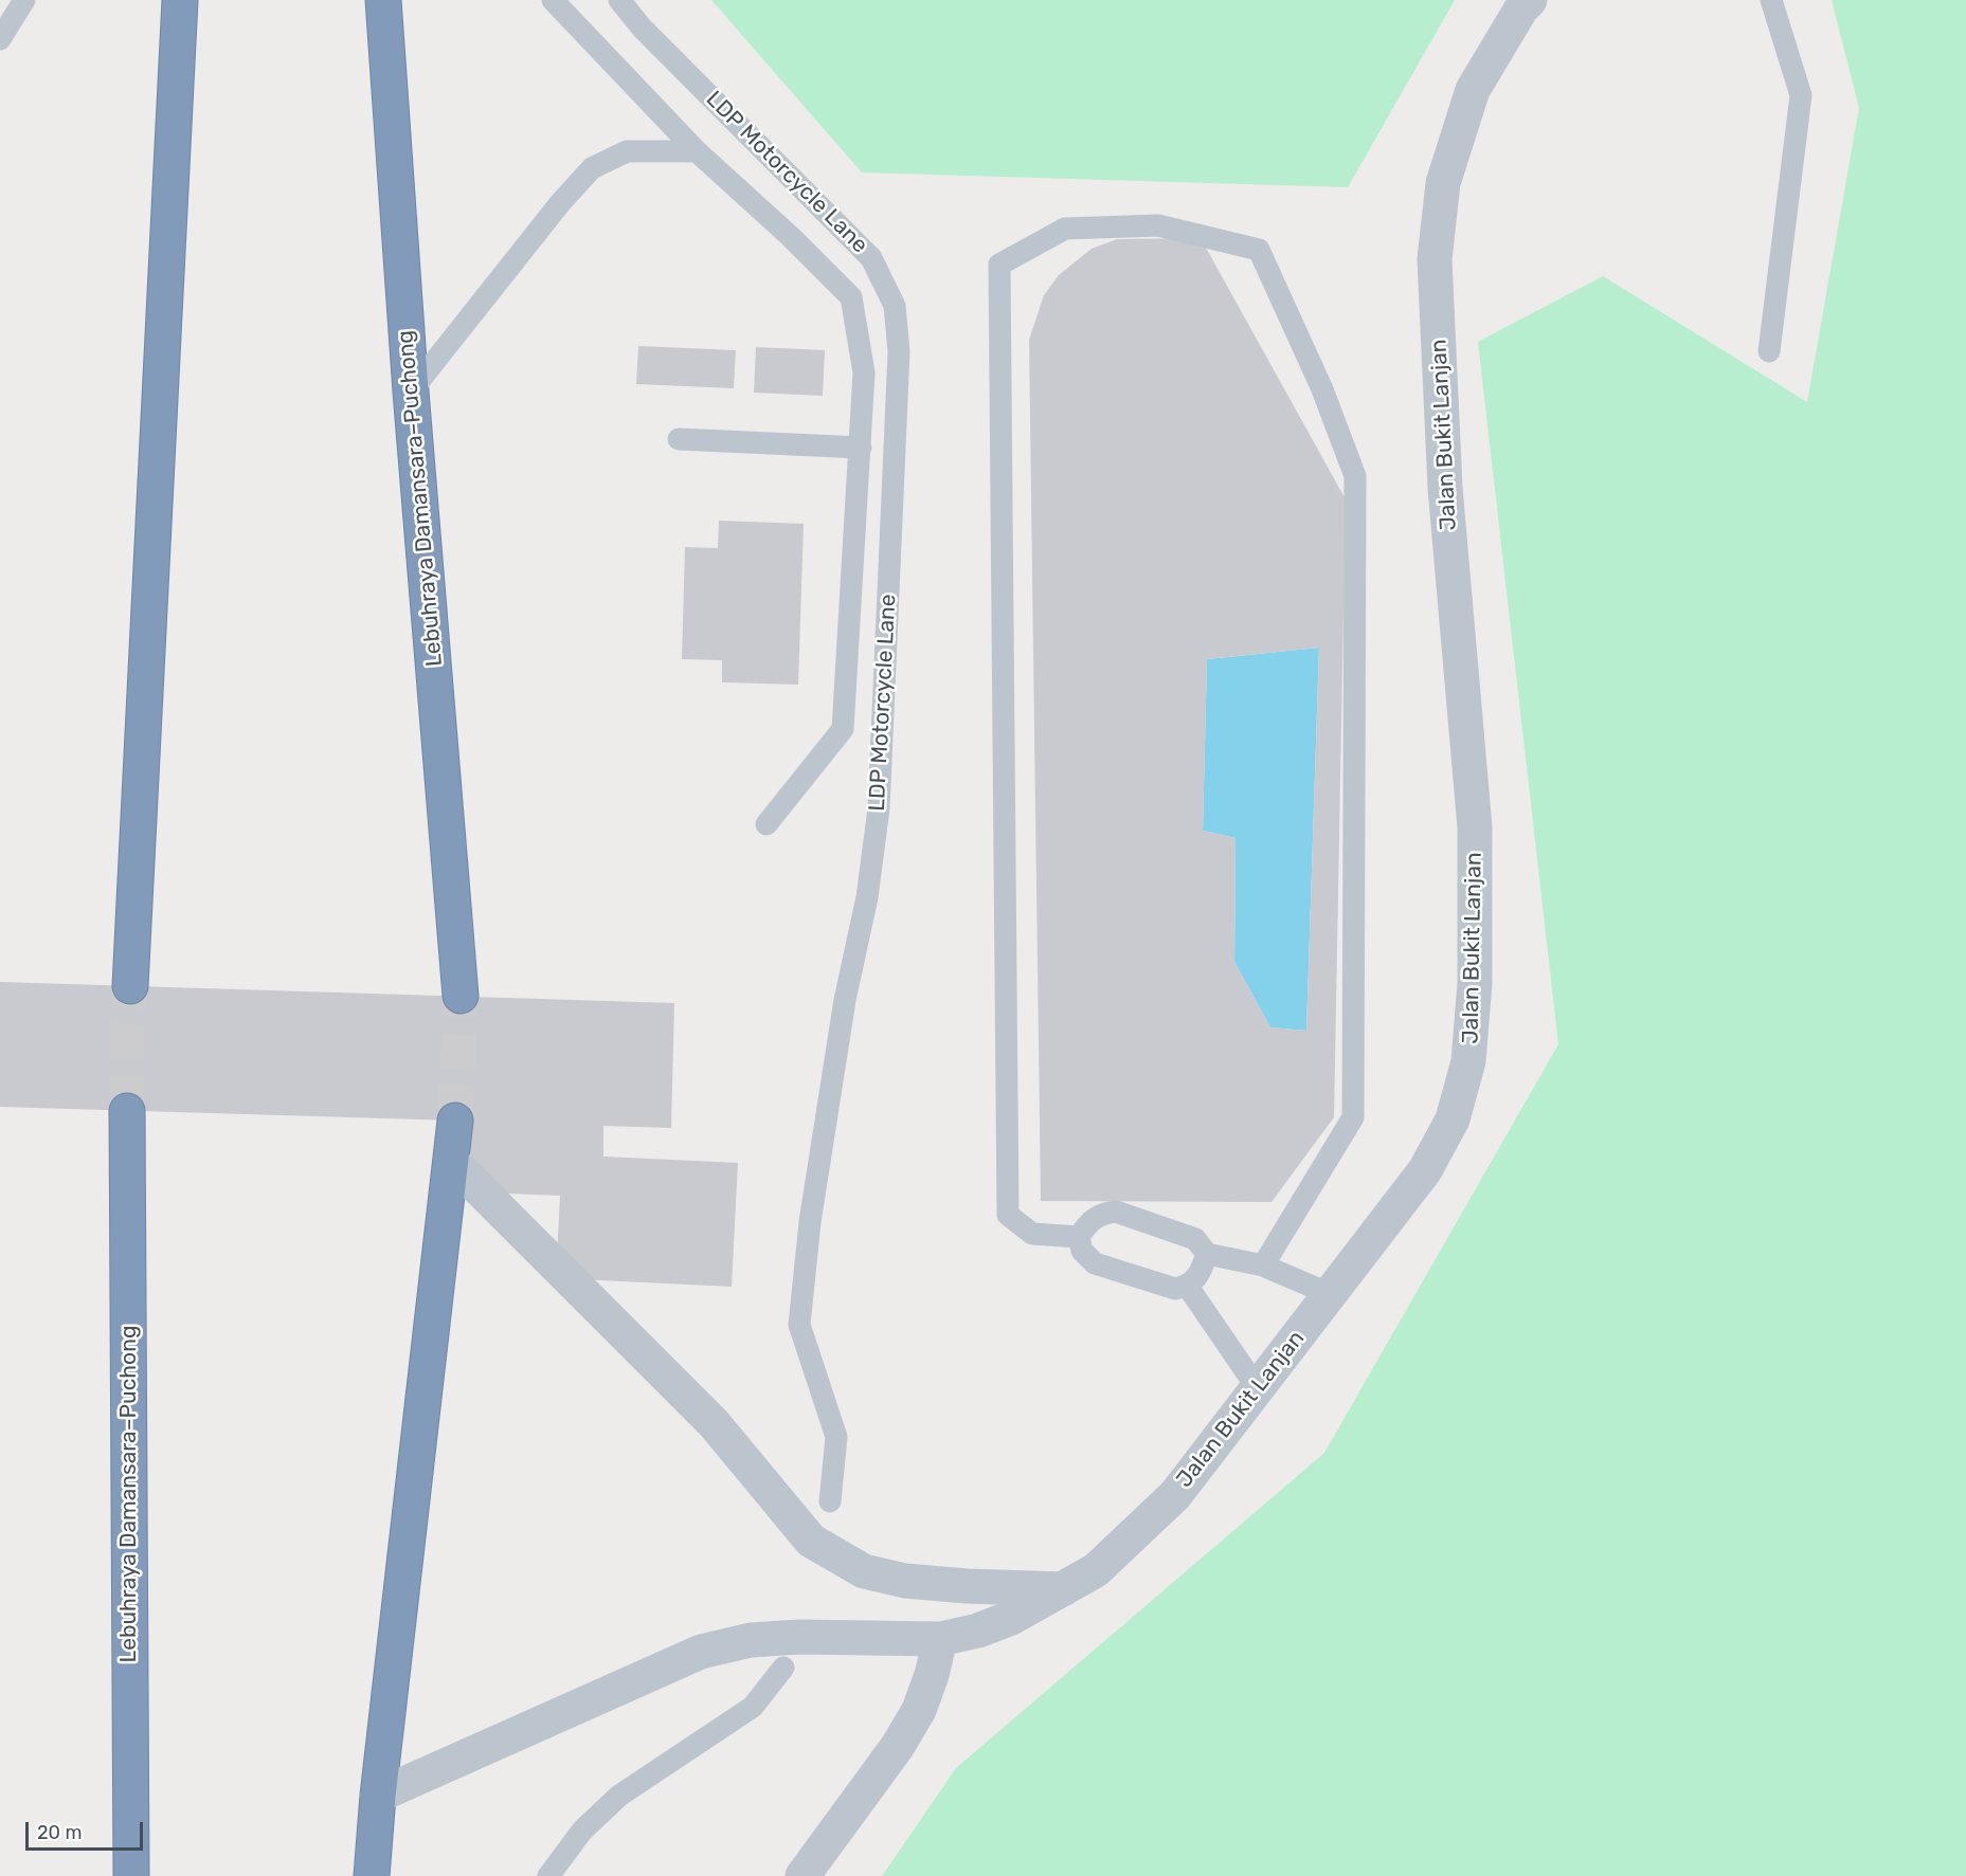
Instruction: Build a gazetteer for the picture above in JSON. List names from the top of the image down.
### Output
{
  "streets": {
    "highway": ["Lebuhraya Damansara–Puchong"],
    "street": ["Jalan Bukit Lanjan"],
    "lane": ["LDP Motorcycle Lane"]
  },
  "scale_bar": "20 m"
}
